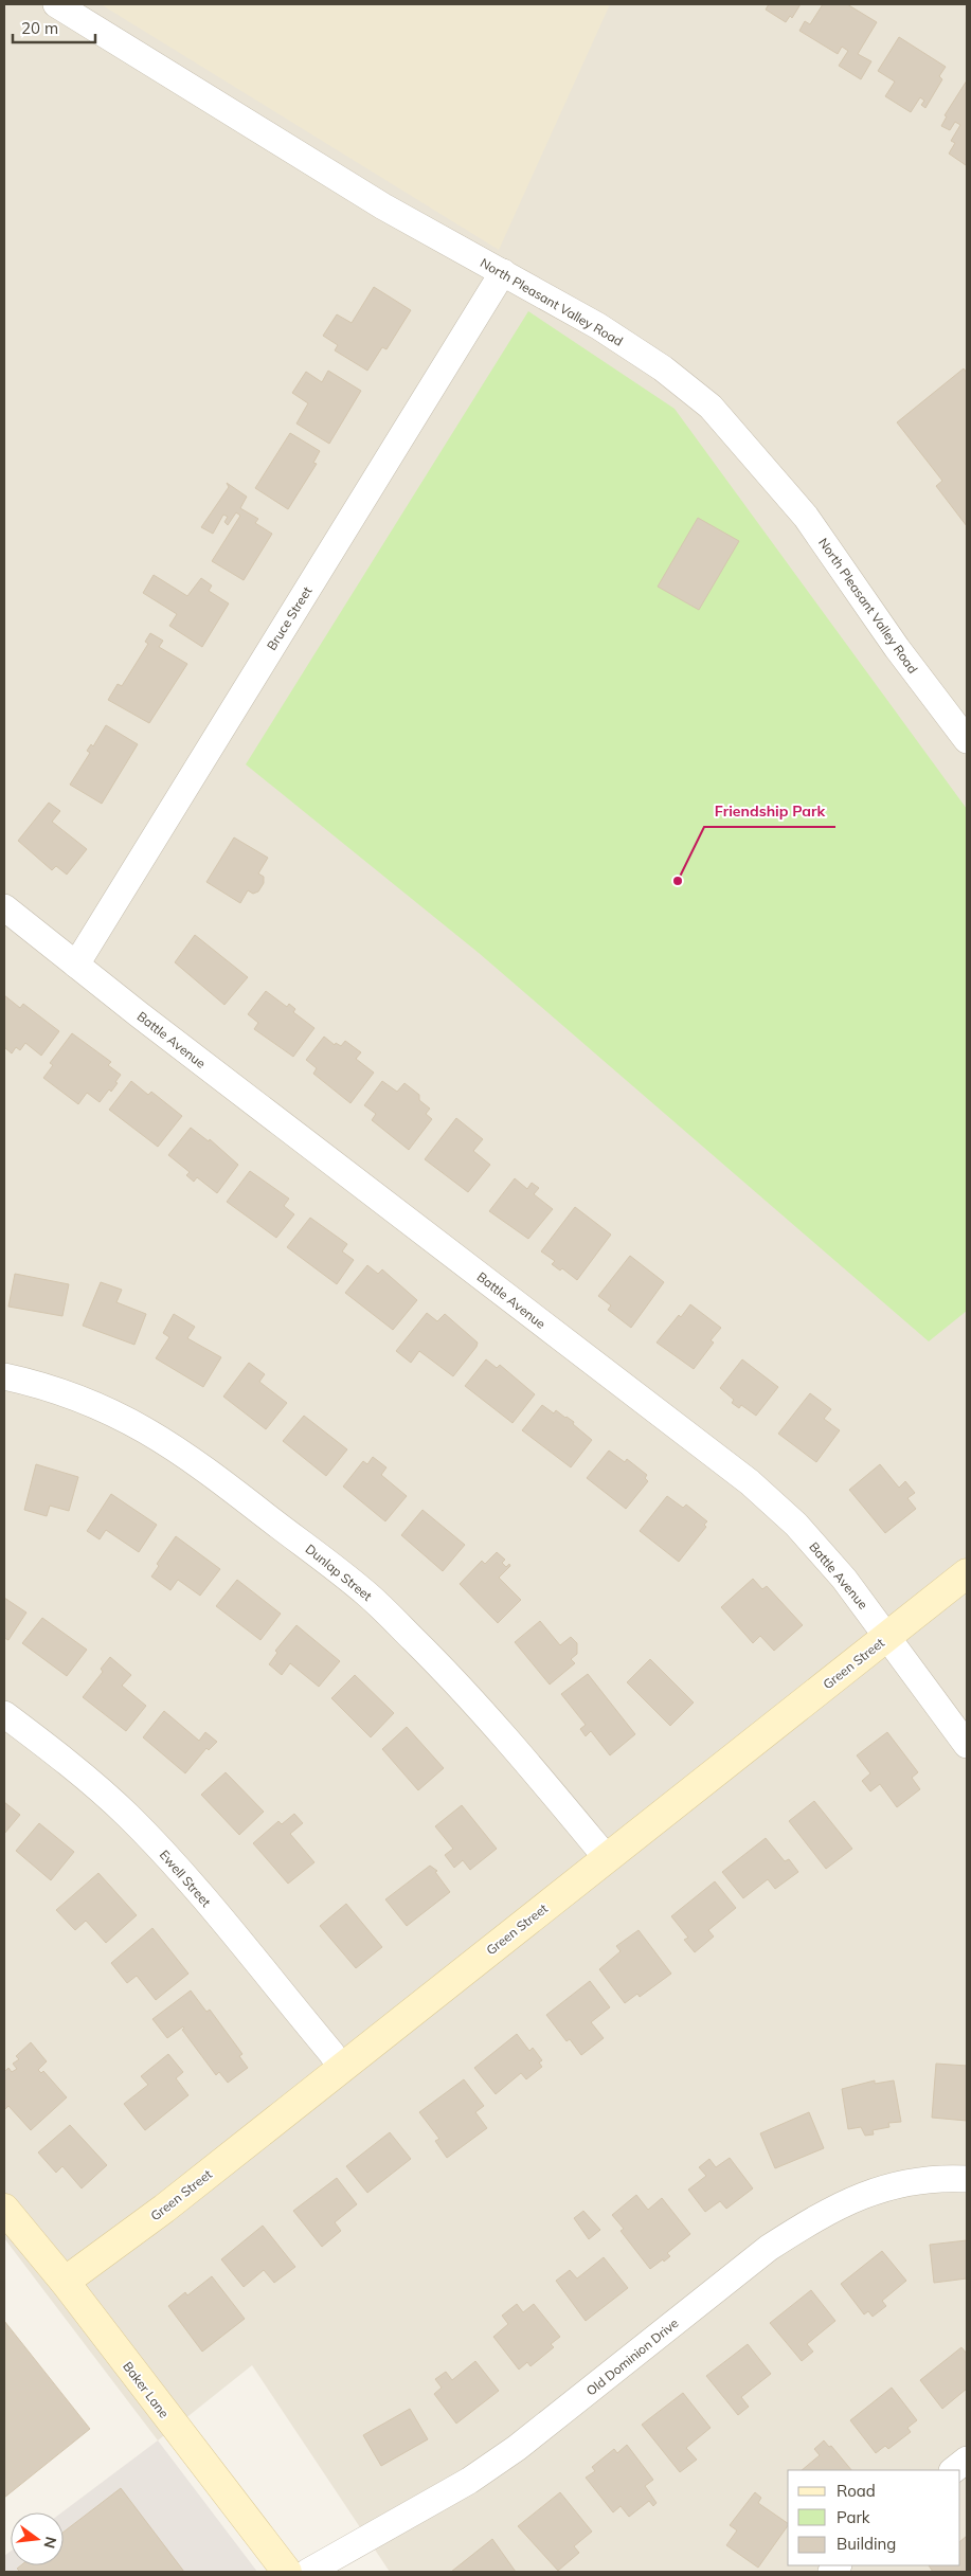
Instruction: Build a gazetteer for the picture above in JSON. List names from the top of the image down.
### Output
{
  "streets": {
    "street": [
      "North Pleasant Valley Road",
      "Bruce Street",
      "Battle Avenue",
      "Dunlap Street",
      "Green Street",
      "Ewell Street",
      "Old Dominion Drive",
      "Baker Lane"
    ]
  },
  "crossings": [
    ["North Pleasant Valley Road", "Bruce Street"],
    ["Bruce Street", "Battle Avenue"],
    ["Battle Avenue", "Green Street"],
    ["Dunlap Street", "Green Street"],
    ["Green Street", "Ewell Street"],
    ["Green Street", "Baker Lane"]
  ],
  "places": ["Friendship Park"],
  "legend": ["Road", "Park", "Building"],
  "scale_bar": "20 m",
  "north": "right"
}
